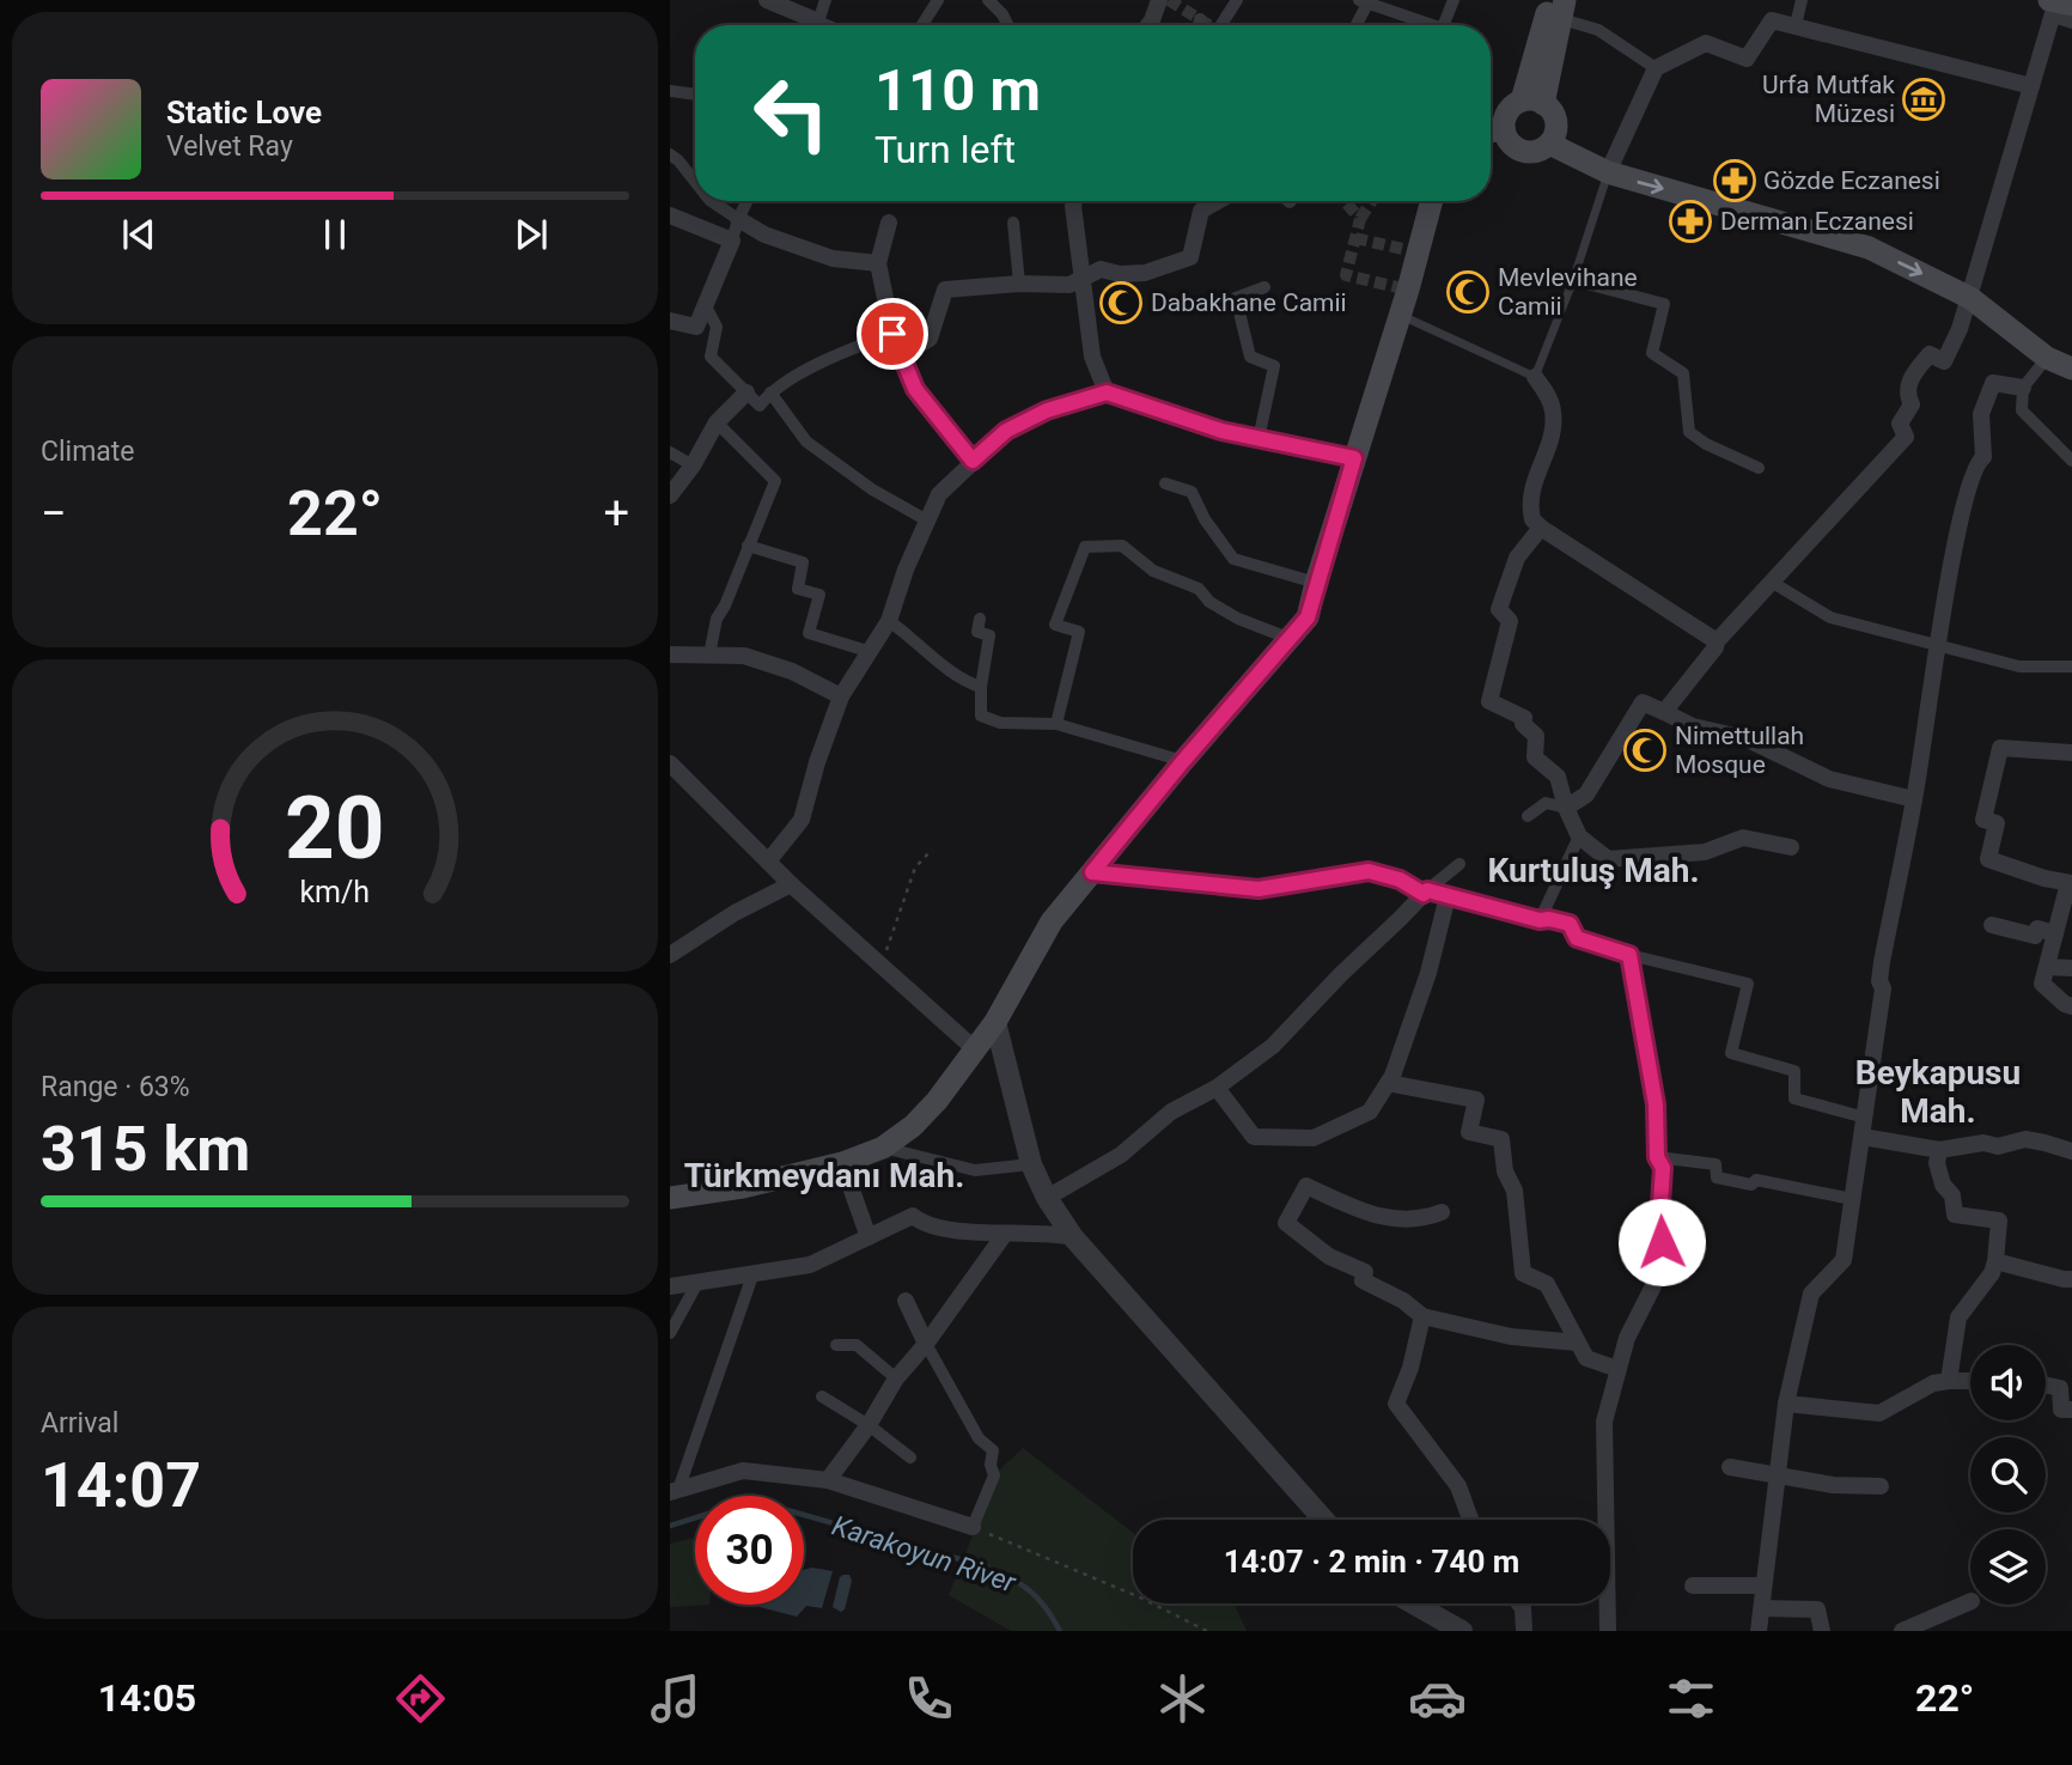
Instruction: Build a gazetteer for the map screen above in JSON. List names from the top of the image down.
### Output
{
  "districts": ["Kurtuluş Mah.", "Beykapusu Mah.", "Türkmeydanı Mah."],
  "water": ["Karakoyun River"],
  "places": {
    "museum": ["Urfa Mutfak Müzesi"],
    "pharmacy": ["Gözde Eczanesi", "Derman Eczanesi"],
    "mosque": ["Mevlevihane Camii", "Dabakhane Camii", "Nimettullah Mosque"]
  },
  "page": {
    "turn": ["110 m", "Turn left"],
    "song": ["Static Love", "Velvet Ray"],
    "tile": [
      "Climate",
      ["Range · 63%", "315 km"],
      ["Arrival", "14:07"]
    ],
    "heat": ["−", "22°", "+"],
    "limit": "30",
    "trip": "14:07 · 2 min · 740 m",
    "tabs": ["14:05", "22°"],
    "gauge": ["20", "km/h"]
  }
}
